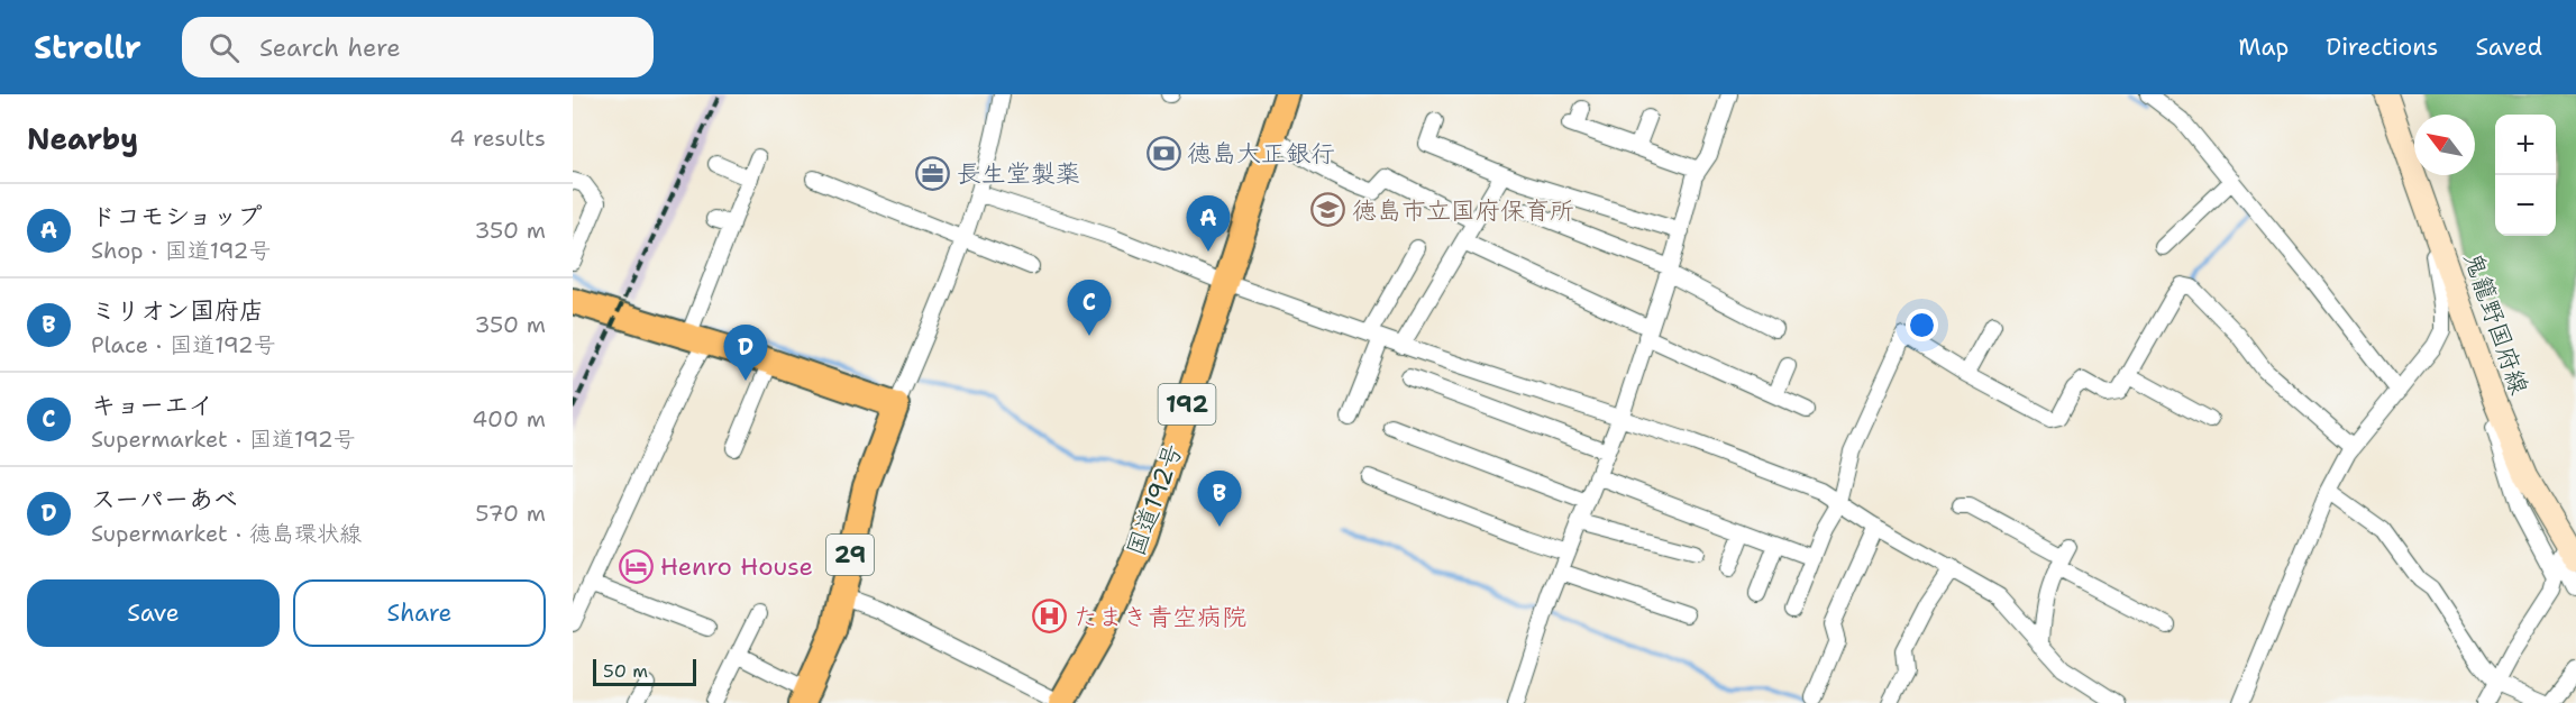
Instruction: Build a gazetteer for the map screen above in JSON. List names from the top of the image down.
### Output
{
  "streets": {
    "main road": [
      "鬼籠野国府線",
      "192",
      "国道192号",
      "29"
    ]
  },
  "places": {
    "bank": ["徳島大正銀行"],
    "office": ["長生堂製薬"],
    "school or university": ["徳島市立国府保育所"],
    "hotel": ["Henro House"],
    "hospital": ["たまき青空病院"]
  },
  "scale_bar": "50 m",
  "north": "top left",
  "page": {
    "header": "Strollr",
    "search": "Search here",
    "nav": ["Map", "Directions", "Saved"],
    "heading": ["Nearby", "4 results"],
    "map_buttons": ["+", "−"],
    "list": [
      {
        "mark": "A",
        "name": "ドコモショップ",
        "note": "Shop · 国道192号",
        "value": "350 m"
      },
      {
        "mark": "B",
        "name": "ミリオン国府店",
        "note": "Place · 国道192号",
        "value": "350 m"
      },
      {
        "mark": "C",
        "name": "キョーエイ",
        "note": "Supermarket · 国道192号",
        "value": "400 m"
      },
      {
        "mark": "D",
        "name": "スーパーあべ",
        "note": "Supermarket · 徳島環状線",
        "value": "570 m"
      }
    ],
    "pins": [
      "A",
      "C",
      "D",
      "B"
    ],
    "buttons": ["Save", "Share"],
    "scale": "50 m"
  }
}
